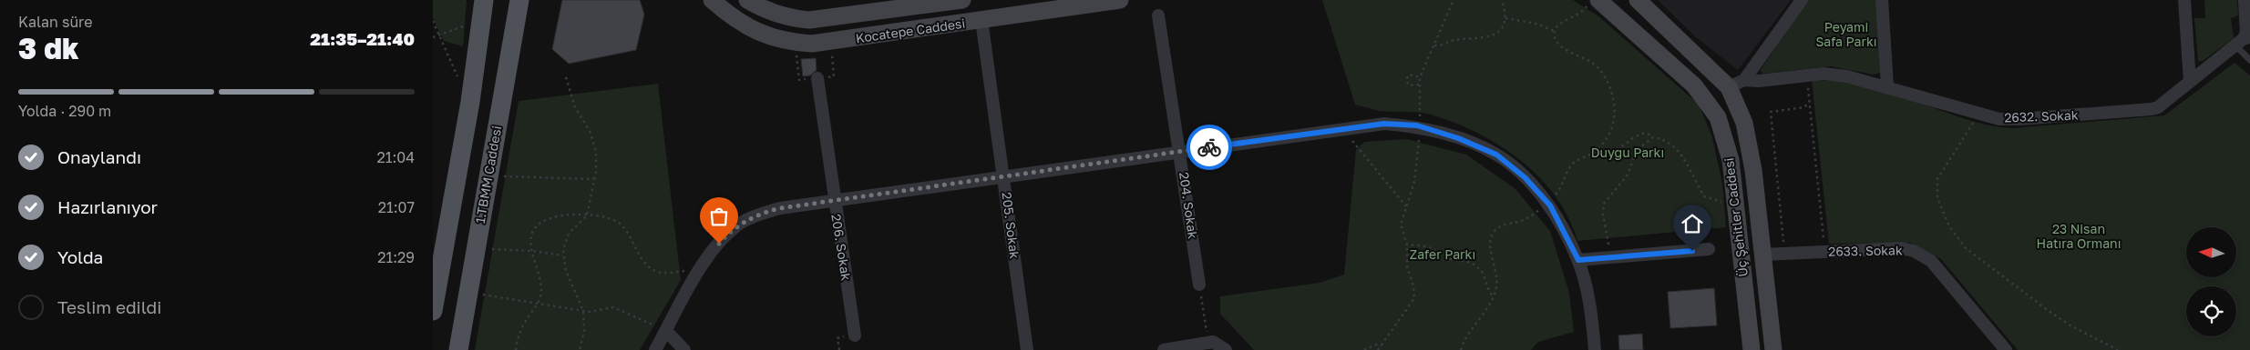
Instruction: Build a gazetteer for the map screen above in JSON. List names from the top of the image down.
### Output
{
  "streets": {
    "main road": ["Kocatepe Caddesi", "1.TBMM Caddesi", "Üç Şehitler Caddesi"],
    "street": [
      "2632. Sokak",
      "204. Sokak",
      "205. Sokak",
      "206. Sokak",
      "2633. Sokak"
    ]
  },
  "crossings": [
    ["Kocatepe Caddesi", "205. Sokak"],
    ["2632. Sokak", "Üç Şehitler Caddesi"],
    ["Üç Şehitler Caddesi", "2633. Sokak"]
  ],
  "parks": [
    "Peyami Safa Parkı",
    "Duygu Parkı",
    "23 Nisan Hatıra Ormanı",
    "Zafer Parkı"
  ],
  "north": "left",
  "page": {
    "heading": ["3 dk", "Kalan süre", "21:35–21:40"],
    "bar": "Yolda · 290 m",
    "list": [
      ["Onaylandı", "21:04"],
      ["Hazırlanıyor", "21:07"],
      ["Yolda", "21:29"],
      "Teslim edildi"
    ]
  }
}
